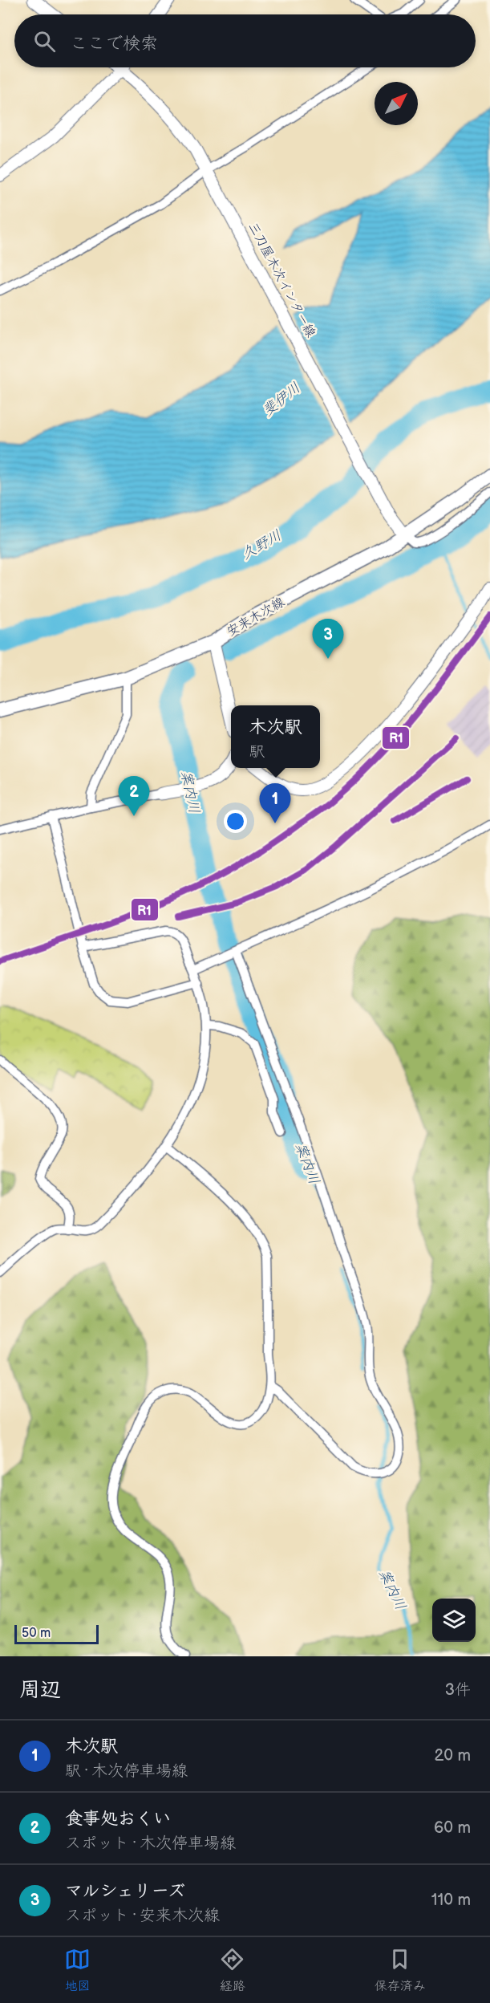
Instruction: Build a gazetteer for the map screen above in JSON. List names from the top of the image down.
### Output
{
  "streets": {
    "main road": ["三刀屋木次インター線", "安来木次線"]
  },
  "crossings": [
    ["三刀屋木次インター線", "安来木次線"]
  ],
  "water": ["斐伊川", "久野川", "案内川"],
  "lines": ["transit line R1"],
  "scale_bar": "50 m",
  "north": "top right",
  "page": {
    "search": "ここで検索",
    "pins": ["3", "2", "1"],
    "popup": ["木次駅", "駅"],
    "scale": "50 m",
    "heading": ["周辺", "3件"],
    "list": [
      {
        "mark": "1",
        "name": "木次駅",
        "note": "駅 · 木次停車場線",
        "value": "20 m"
      },
      {
        "mark": "2",
        "name": "食事処おくい",
        "note": "スポット · 木次停車場線",
        "value": "60 m"
      },
      {
        "mark": "3",
        "name": "マルシェリーズ",
        "note": "スポット · 安来木次線",
        "value": "110 m"
      }
    ],
    "nav": ["地図", "経路", "保存済み"]
  }
}
